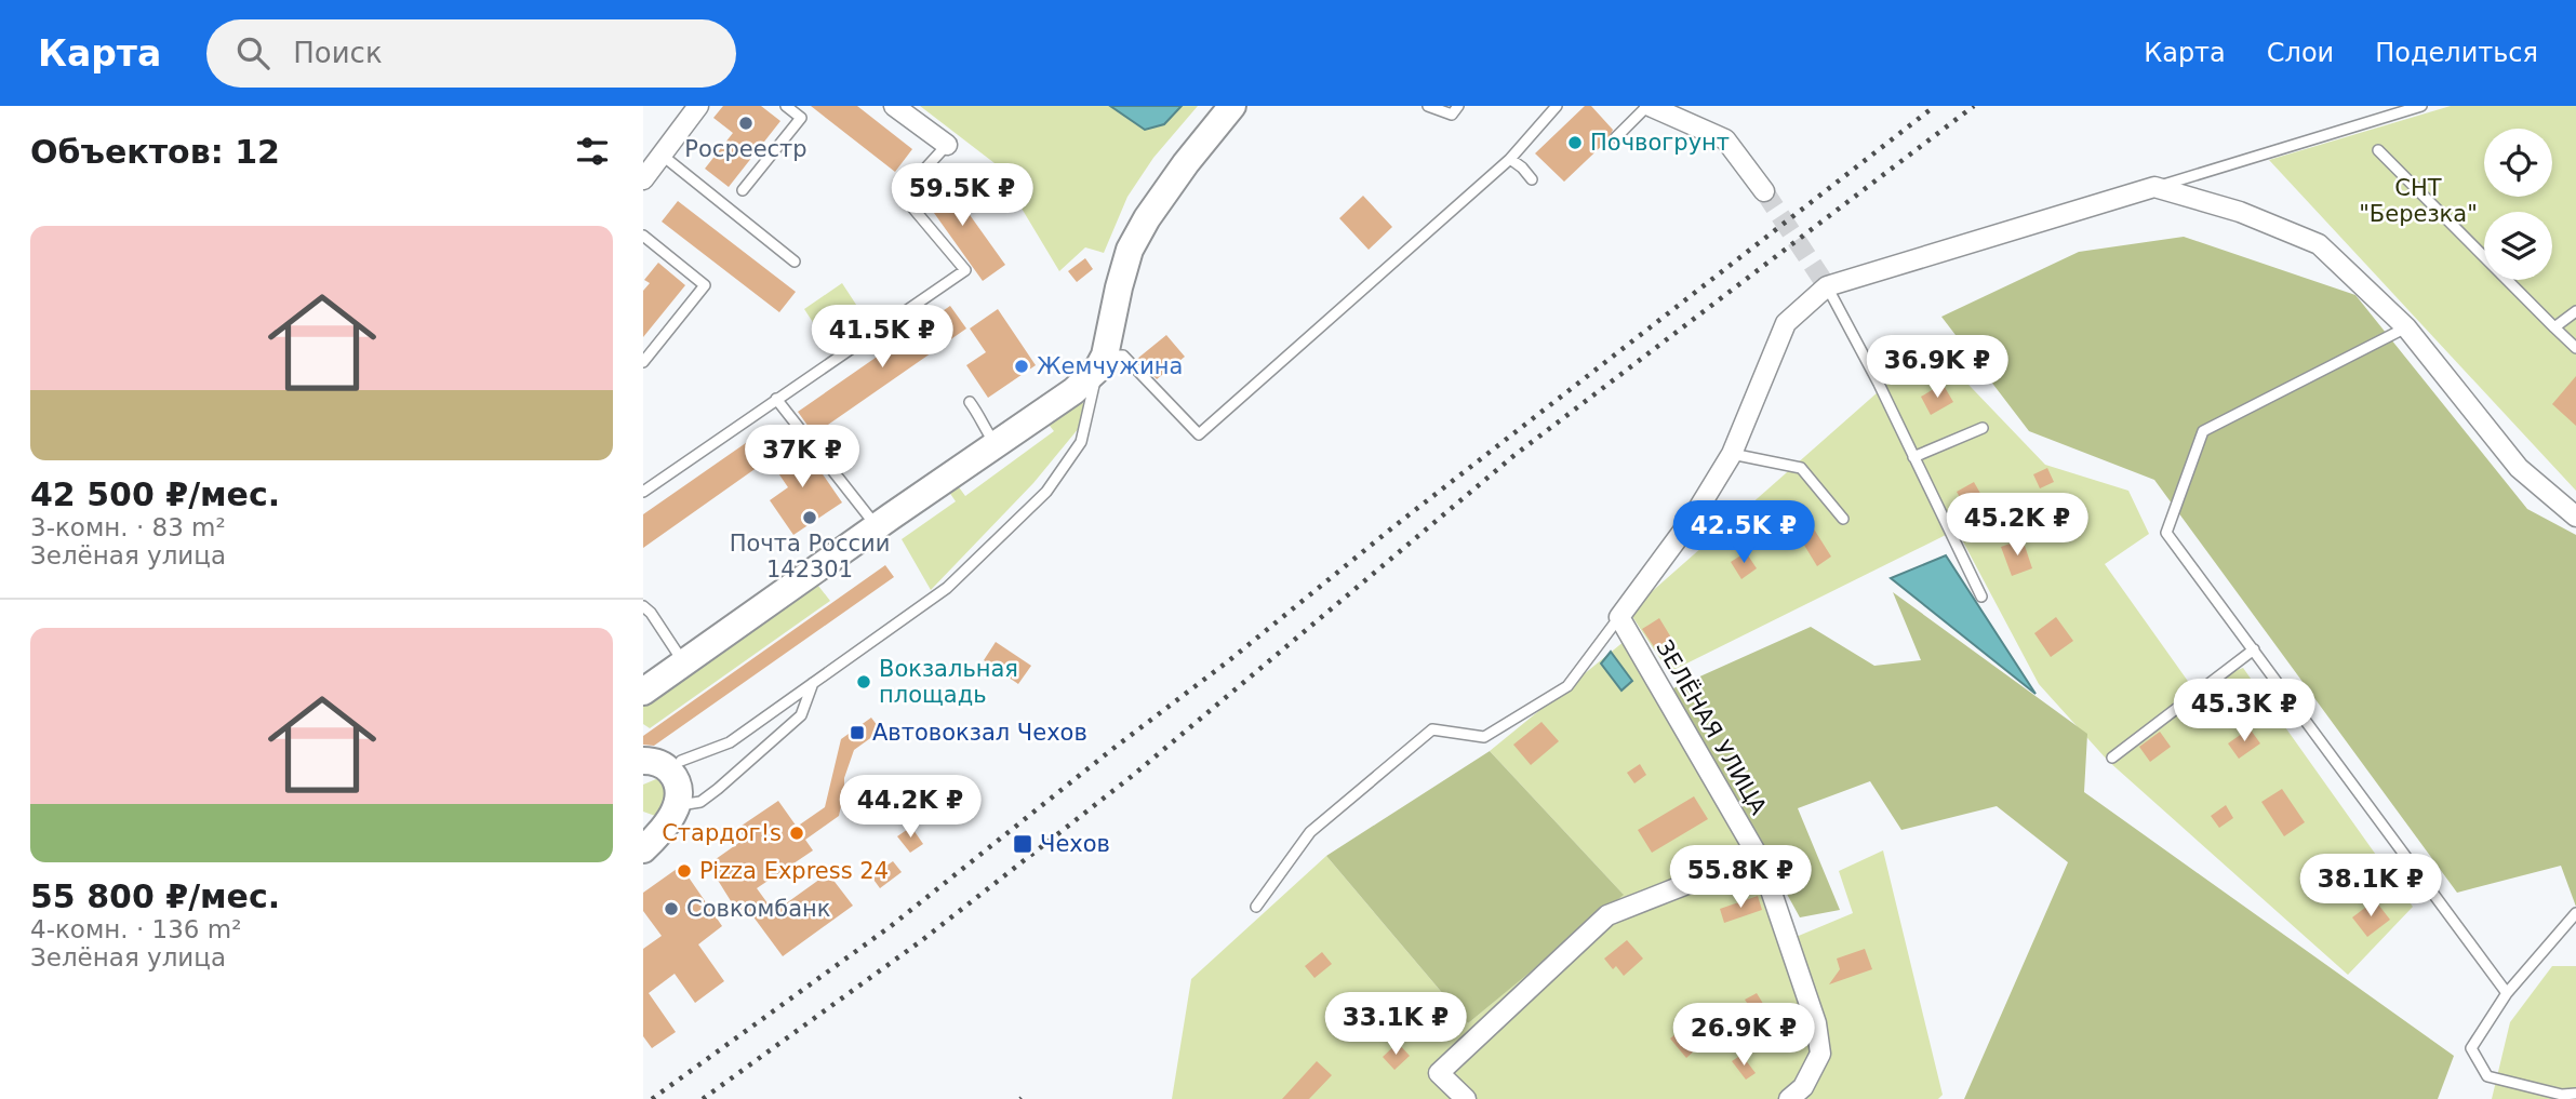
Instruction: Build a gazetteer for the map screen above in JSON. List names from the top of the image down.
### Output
{
  "streets": {
    "street": ["ЗЕЛЁНАЯ УЛИЦА"]
  },
  "parks": ["СНТ \"Березка\""],
  "places": {
    "other": [
      "Росреестр",
      "Почвогрунт",
      "Жемчужина",
      "Почта России 142301",
      "Вокзальная площадь",
      "Стардог!s",
      "Pizza Express 24",
      "Совкомбанк"
    ],
    "transit": ["Автовокзал Чехов", "Чехов"]
  },
  "page": {
    "header": "Карта",
    "search": "Поиск",
    "nav": ["Карта", "Слои", "Поделиться"],
    "heading": "Объектов: 12",
    "price": [
      "59.5K ₽",
      "41.5K ₽",
      "36.9K ₽",
      "37K ₽",
      "45.2K ₽",
      "42.5K ₽",
      "45.3K ₽",
      "44.2K ₽",
      "55.8K ₽",
      "38.1K ₽",
      "33.1K ₽",
      "26.9K ₽"
    ],
    "list": [
      {
        "name": "42 500 ₽/мес.",
        "note": "3-комн. · 83 m² · Зелёная улица"
      },
      {
        "name": "55 800 ₽/мес.",
        "note": "4-комн. · 136 m² · Зелёная улица"
      }
    ]
  }
}
